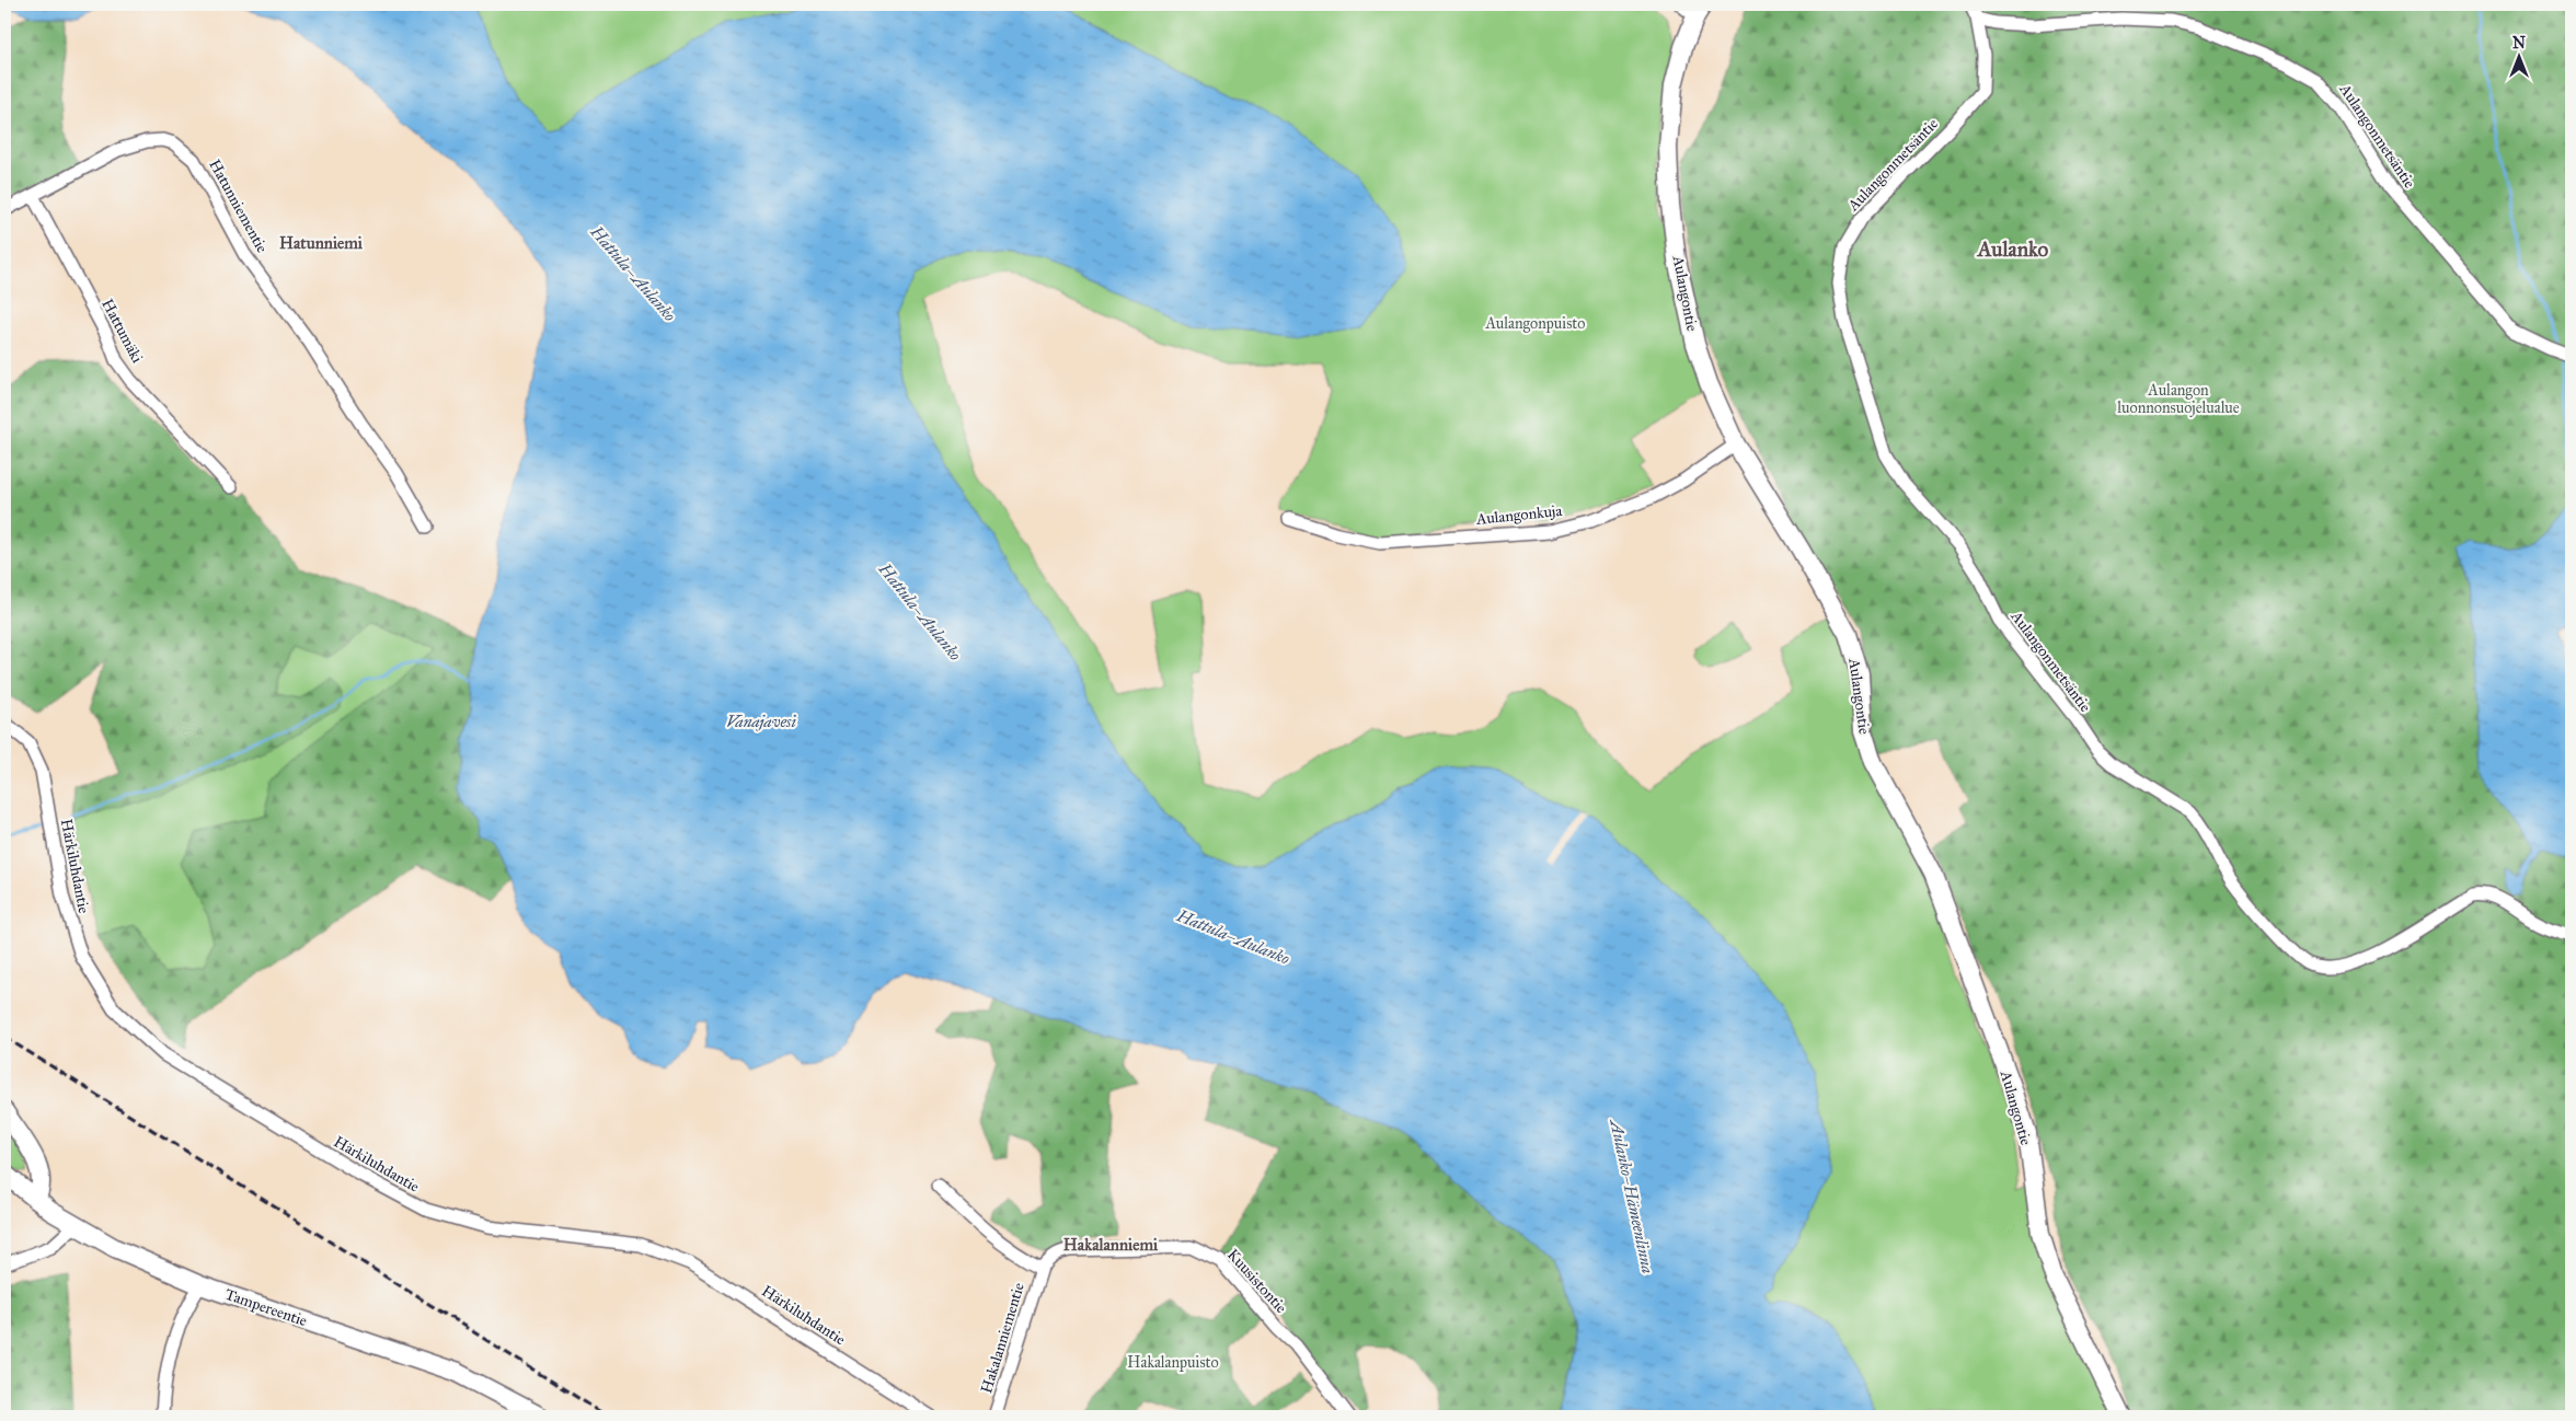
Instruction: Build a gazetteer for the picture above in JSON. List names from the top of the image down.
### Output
{
  "streets": {
    "main road": ["Aulangontie", "Tampereentie"],
    "street": [
      "Aulangonmetsäntie",
      "Hatunniementie",
      "Hattumäki",
      "Aulangonkuja",
      "Härkiluhdantie",
      "Kuusistontie",
      "Hakalanniementie"
    ]
  },
  "crossings": [
    ["Hatunniementie", "Hattumäki"],
    ["Aulangontie", "Aulangonkuja"],
    ["Kuusistontie", "Hakalanniementie"]
  ],
  "districts": ["Hatunniemi", "Aulanko", "Hakalanniemi"],
  "water": ["Hattula–Aulanko", "Vanajavesi", "Aulanko–Hämeenlinna"],
  "parks": ["Aulangonpuisto", "Aulangon luonnonsuojelualue", "Hakalanpuisto"],
  "north": "top"
}
